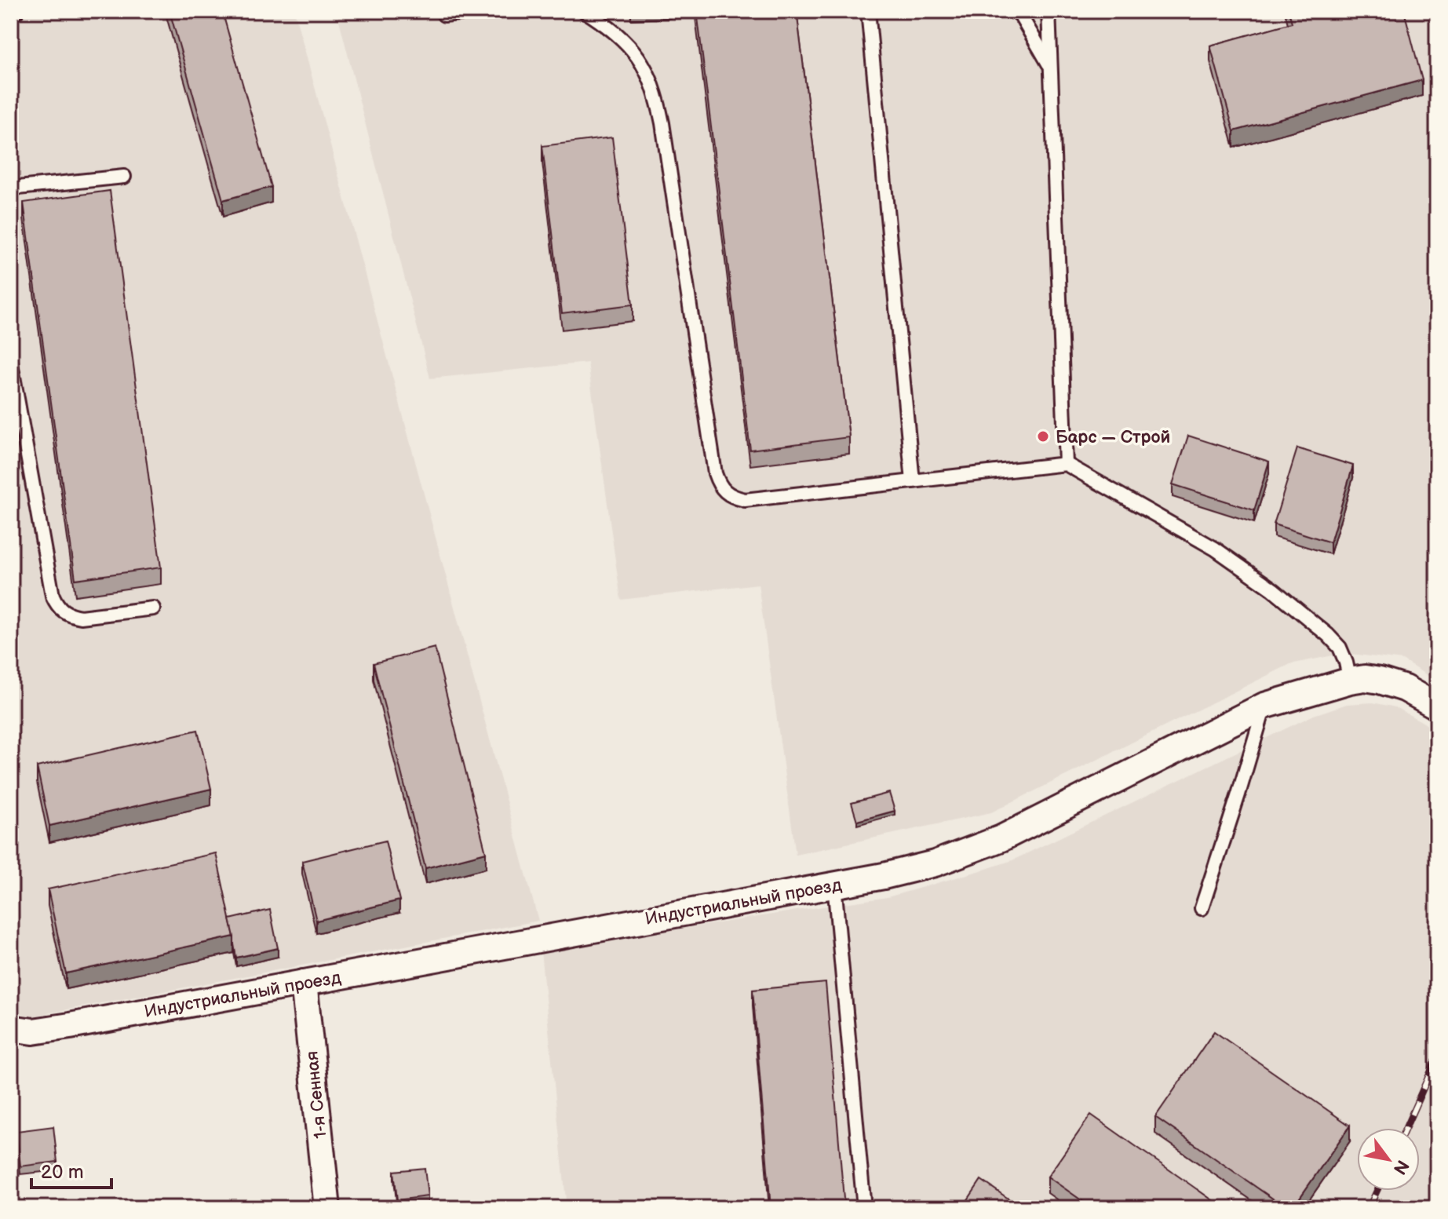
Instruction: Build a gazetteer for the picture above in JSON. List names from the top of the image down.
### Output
{
  "streets": {
    "street": ["Индустриальный проезд", "1-я Сенная"]
  },
  "crossings": [
    ["Индустриальный проезд", "1-я Сенная"]
  ],
  "places": ["Барс — Строй"],
  "scale_bar": "20 m",
  "north": "bottom right"
}
